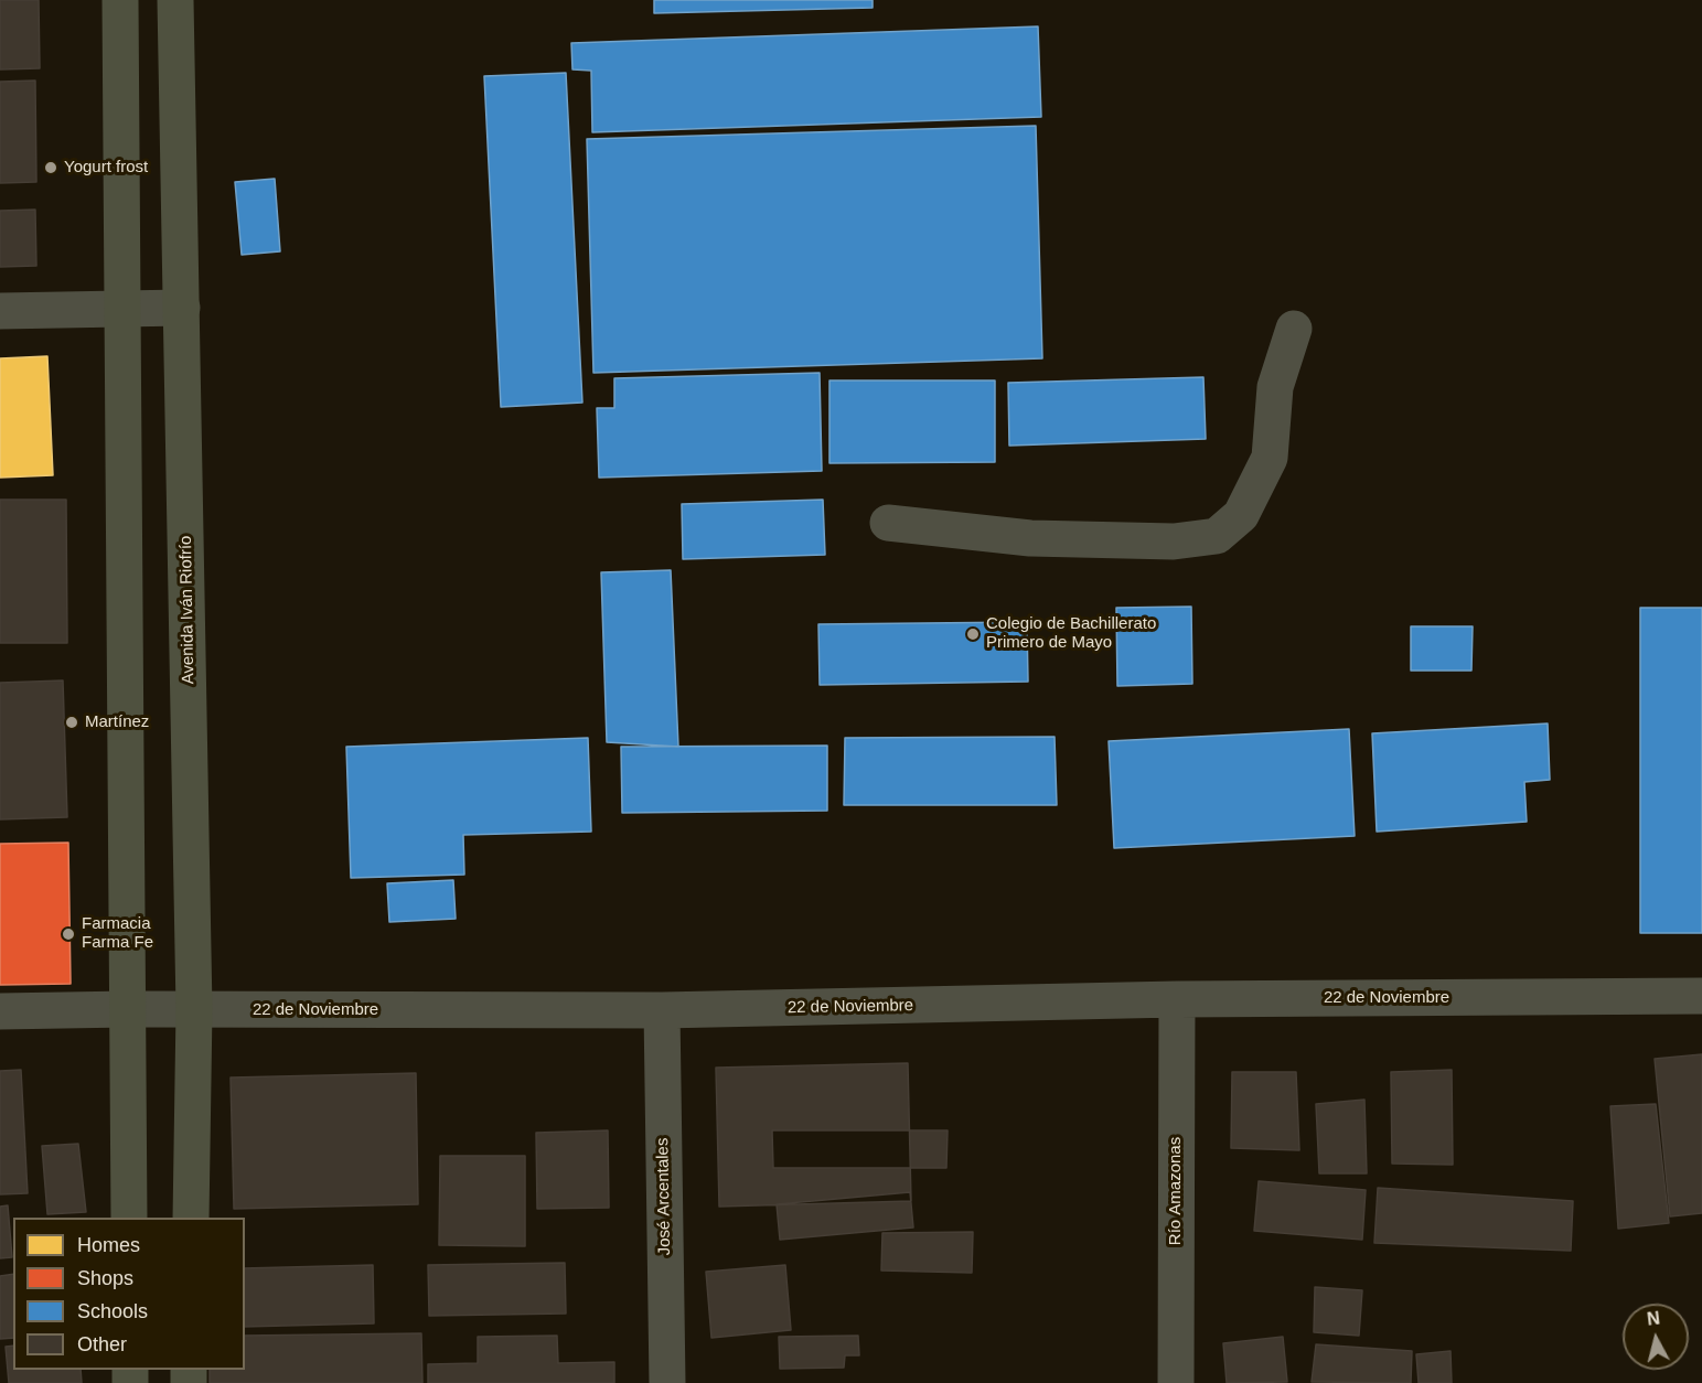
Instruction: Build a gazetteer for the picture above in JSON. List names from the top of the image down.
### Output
{
  "streets": {
    "main road": ["Avenida Iván Riofrío"],
    "street": ["22 de Noviembre", "Río Amazonas", "José Arcentales"]
  },
  "crossings": [
    ["Avenida Iván Riofrío", "22 de Noviembre"],
    ["22 de Noviembre", "Río Amazonas"],
    ["22 de Noviembre", "José Arcentales"]
  ],
  "places": [
    "Yogurt frost",
    "Colegio de Bachillerato Primero de Mayo",
    "Martínez",
    "Farmacia Farma Fe"
  ],
  "legend": [
    "Homes",
    "Shops",
    "Schools",
    "Other"
  ],
  "north": "top"
}
